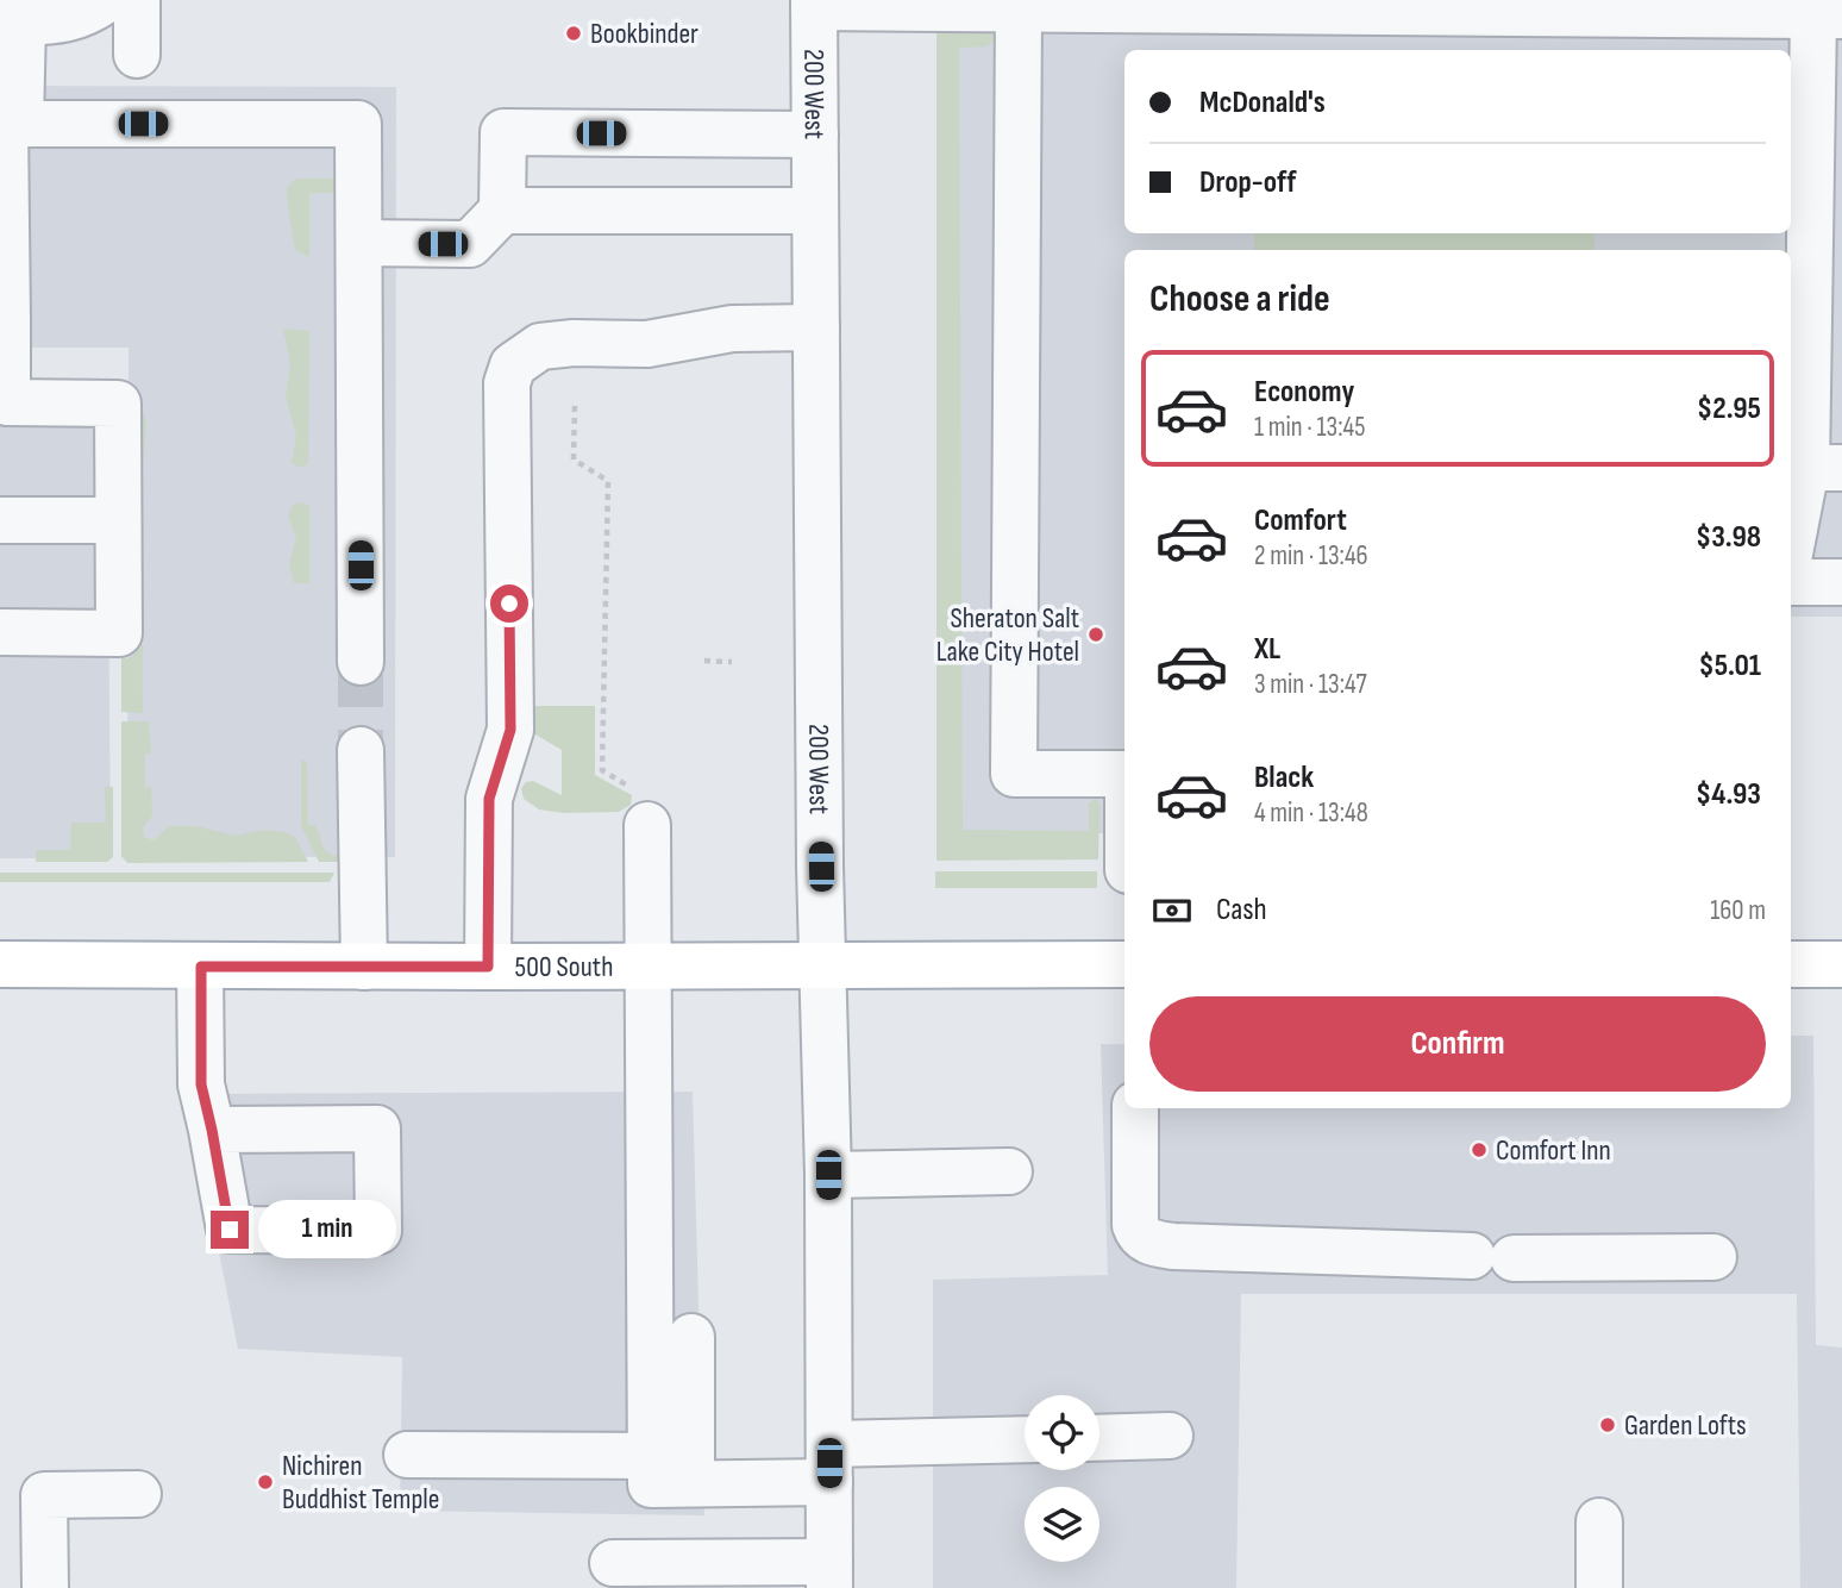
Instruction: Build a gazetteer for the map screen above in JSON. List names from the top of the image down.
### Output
{
  "streets": {
    "main road": ["500 South"],
    "street": ["200 West"]
  },
  "crossings": [
    ["200 West", "500 South"]
  ],
  "places": [
    "Bookbinder",
    "Sheraton Salt Lake City Hotel",
    "Comfort Inn",
    "Garden Lofts",
    "Nichiren Buddhist Temple"
  ],
  "page": {
    "banner": ["McDonald's", "Drop-off"],
    "heading": "Choose a ride",
    "list": [
      {
        "name": "Economy",
        "note": "1 min · 13:45",
        "value": "$2.95"
      },
      {
        "name": "Comfort",
        "note": "2 min · 13:46",
        "value": "$3.98"
      },
      {
        "name": "XL",
        "note": "3 min · 13:47",
        "value": "$5.01"
      },
      {
        "name": "Black",
        "note": "4 min · 13:48",
        "value": "$4.93"
      }
    ],
    "pay": ["Cash", "160 m"],
    "buttons": "Confirm",
    "bubble": "1 min"
  }
}
